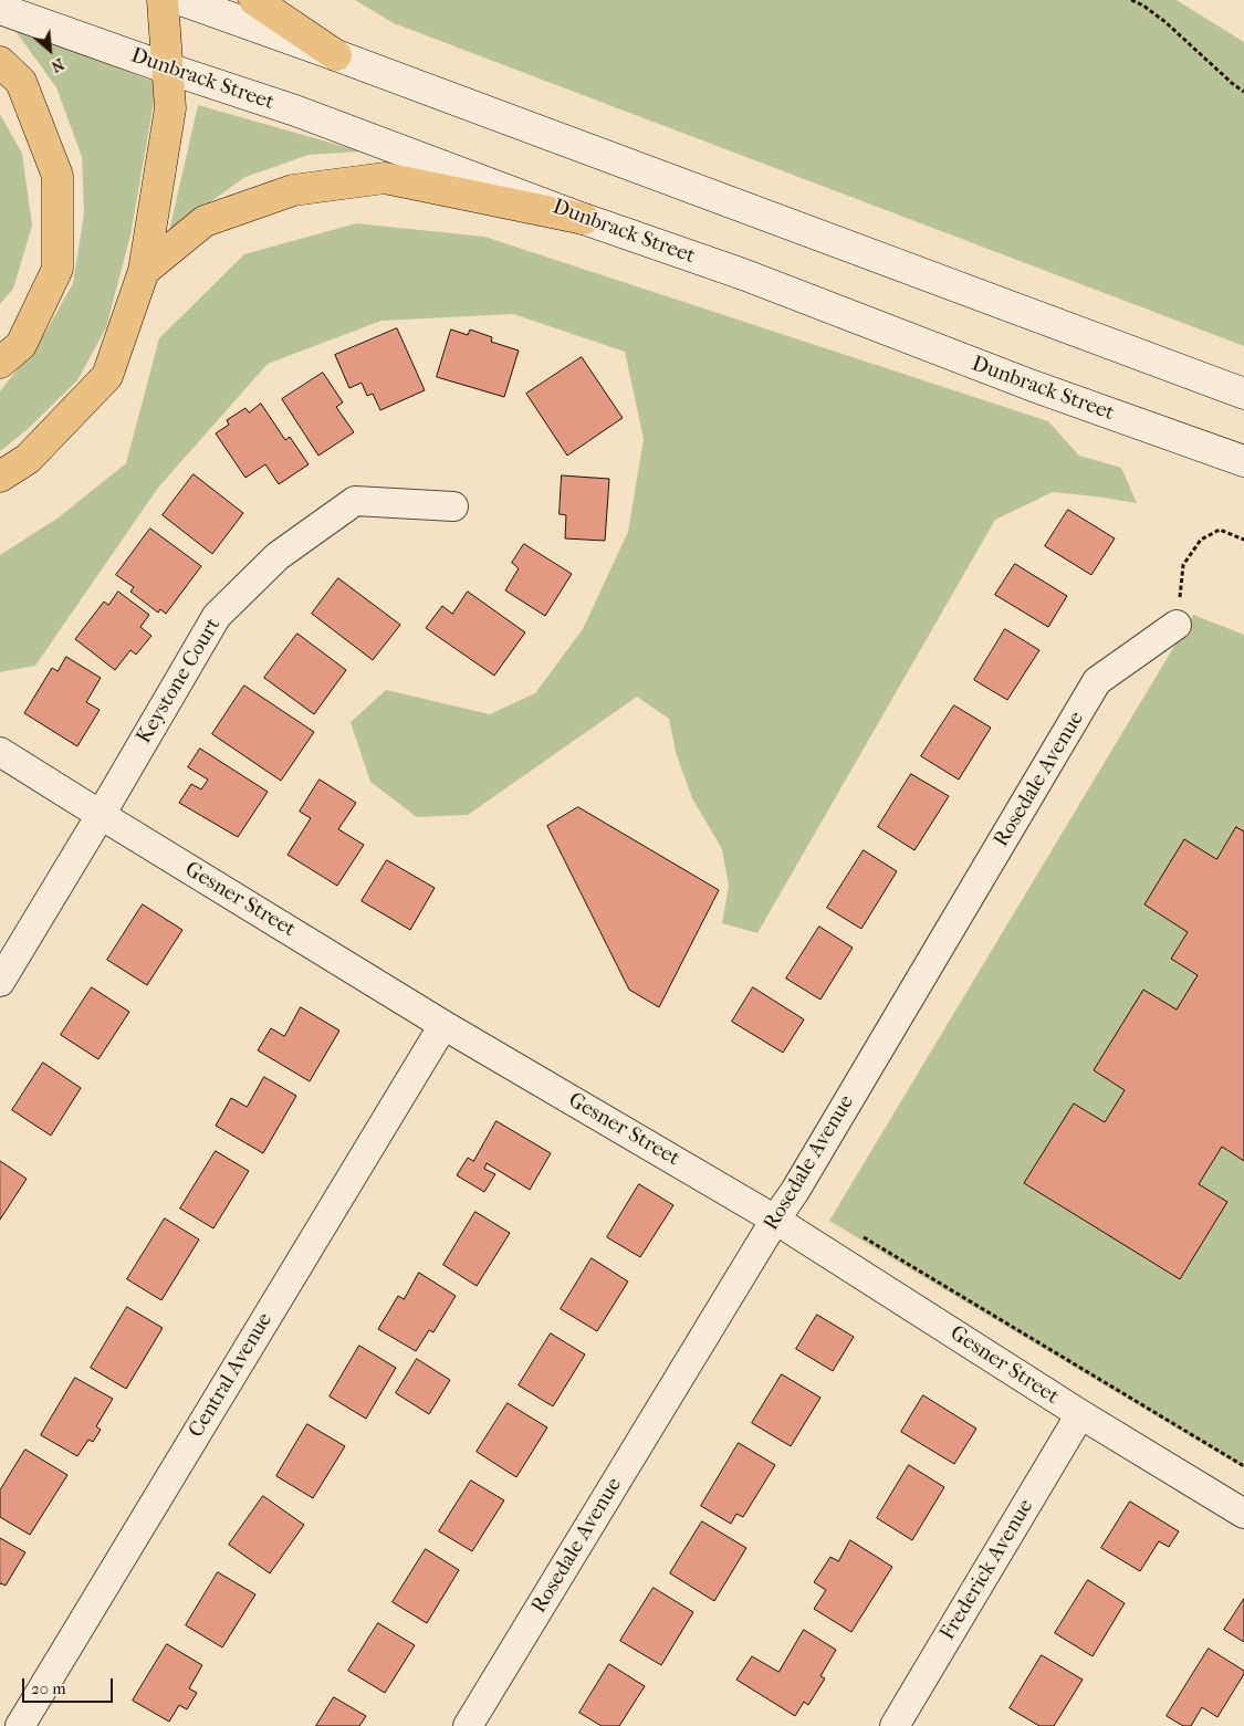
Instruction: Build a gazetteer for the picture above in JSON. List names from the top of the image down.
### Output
{
  "streets": {
    "main road": ["Dunbrack Street"],
    "street": [
      "Keystone Court",
      "Rosedale Avenue",
      "Gesner Street",
      "Central Avenue",
      "Frederick Avenue"
    ]
  },
  "crossings": [
    ["Keystone Court", "Gesner Street"],
    ["Rosedale Avenue", "Gesner Street"],
    ["Gesner Street", "Central Avenue"],
    ["Gesner Street", "Frederick Avenue"]
  ],
  "scale_bar": "20 m",
  "north": "bottom right"
}
